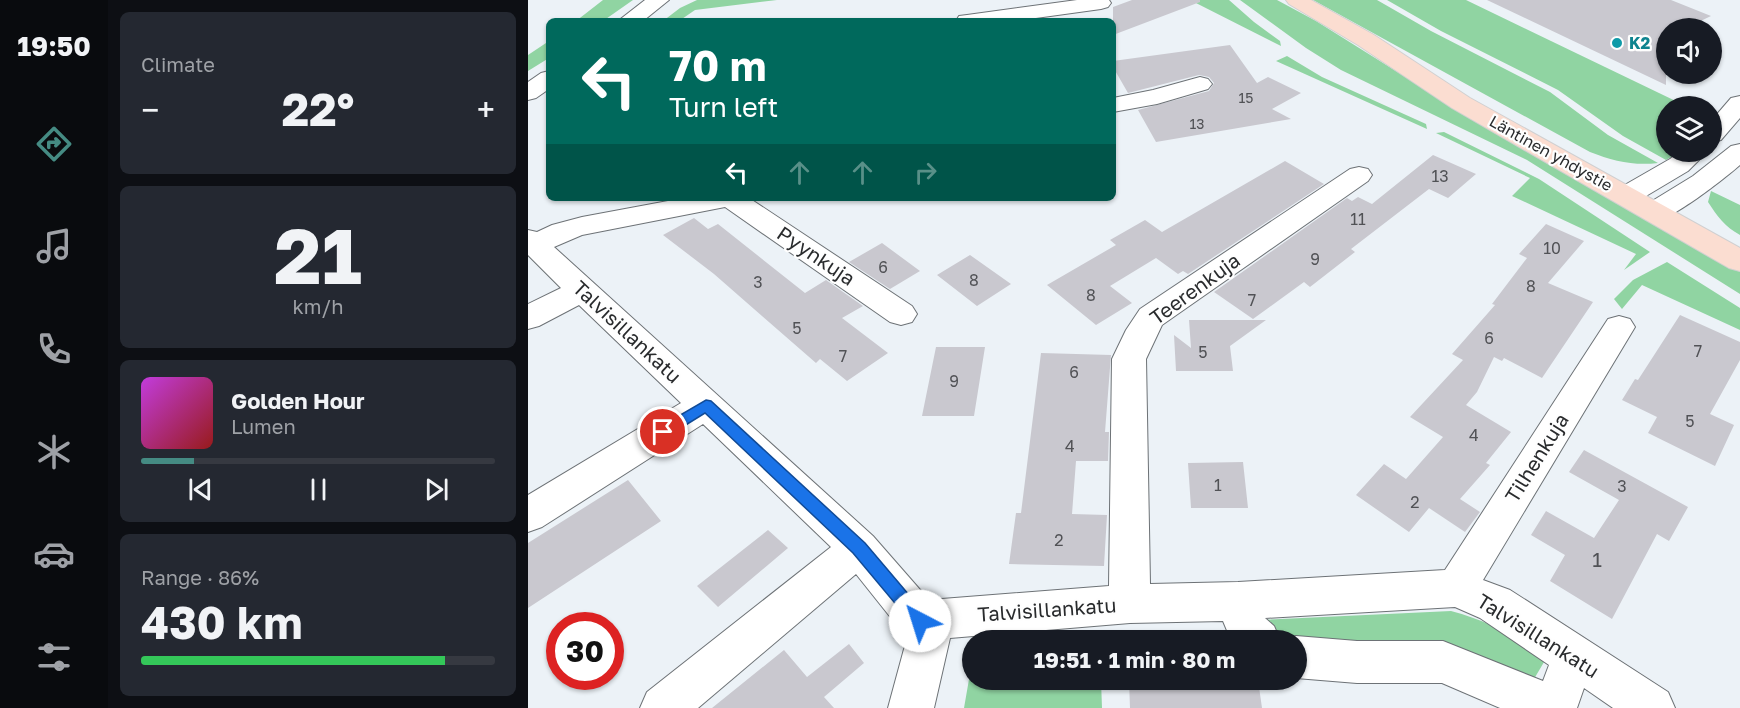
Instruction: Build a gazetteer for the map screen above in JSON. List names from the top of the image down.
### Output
{
  "streets": {
    "main road": ["Läntinen yhdystie"],
    "street": [
      "Pyynkuja",
      "Teerenkuja",
      "Talvisillankatu",
      "Tilhenkuja"
    ]
  },
  "crossings": [
    ["Teerenkuja", "Talvisillankatu"],
    ["Talvisillankatu", "Tilhenkuja"]
  ],
  "places": ["K2"],
  "house_numbers": [
    "15",
    "13",
    "13",
    "11",
    "10",
    "9",
    "6",
    "8",
    "3",
    "8",
    "8",
    "7",
    "5",
    "6",
    "7",
    "5",
    "7",
    "6",
    "9",
    "5",
    "4",
    "4",
    "1",
    "3",
    "2",
    "2",
    "1"
  ],
  "page": {
    "tabs": "19:50",
    "tile": [
      "Climate",
      ["21", "km/h"],
      ["Range · 86%", "430 km"]
    ],
    "turn": ["70 m", "Turn left"],
    "heat": ["−", "22°", "+"],
    "song": ["Golden Hour", "Lumen"],
    "limit": "30",
    "trip": "19:51 · 1 min · 80 m"
  }
}
